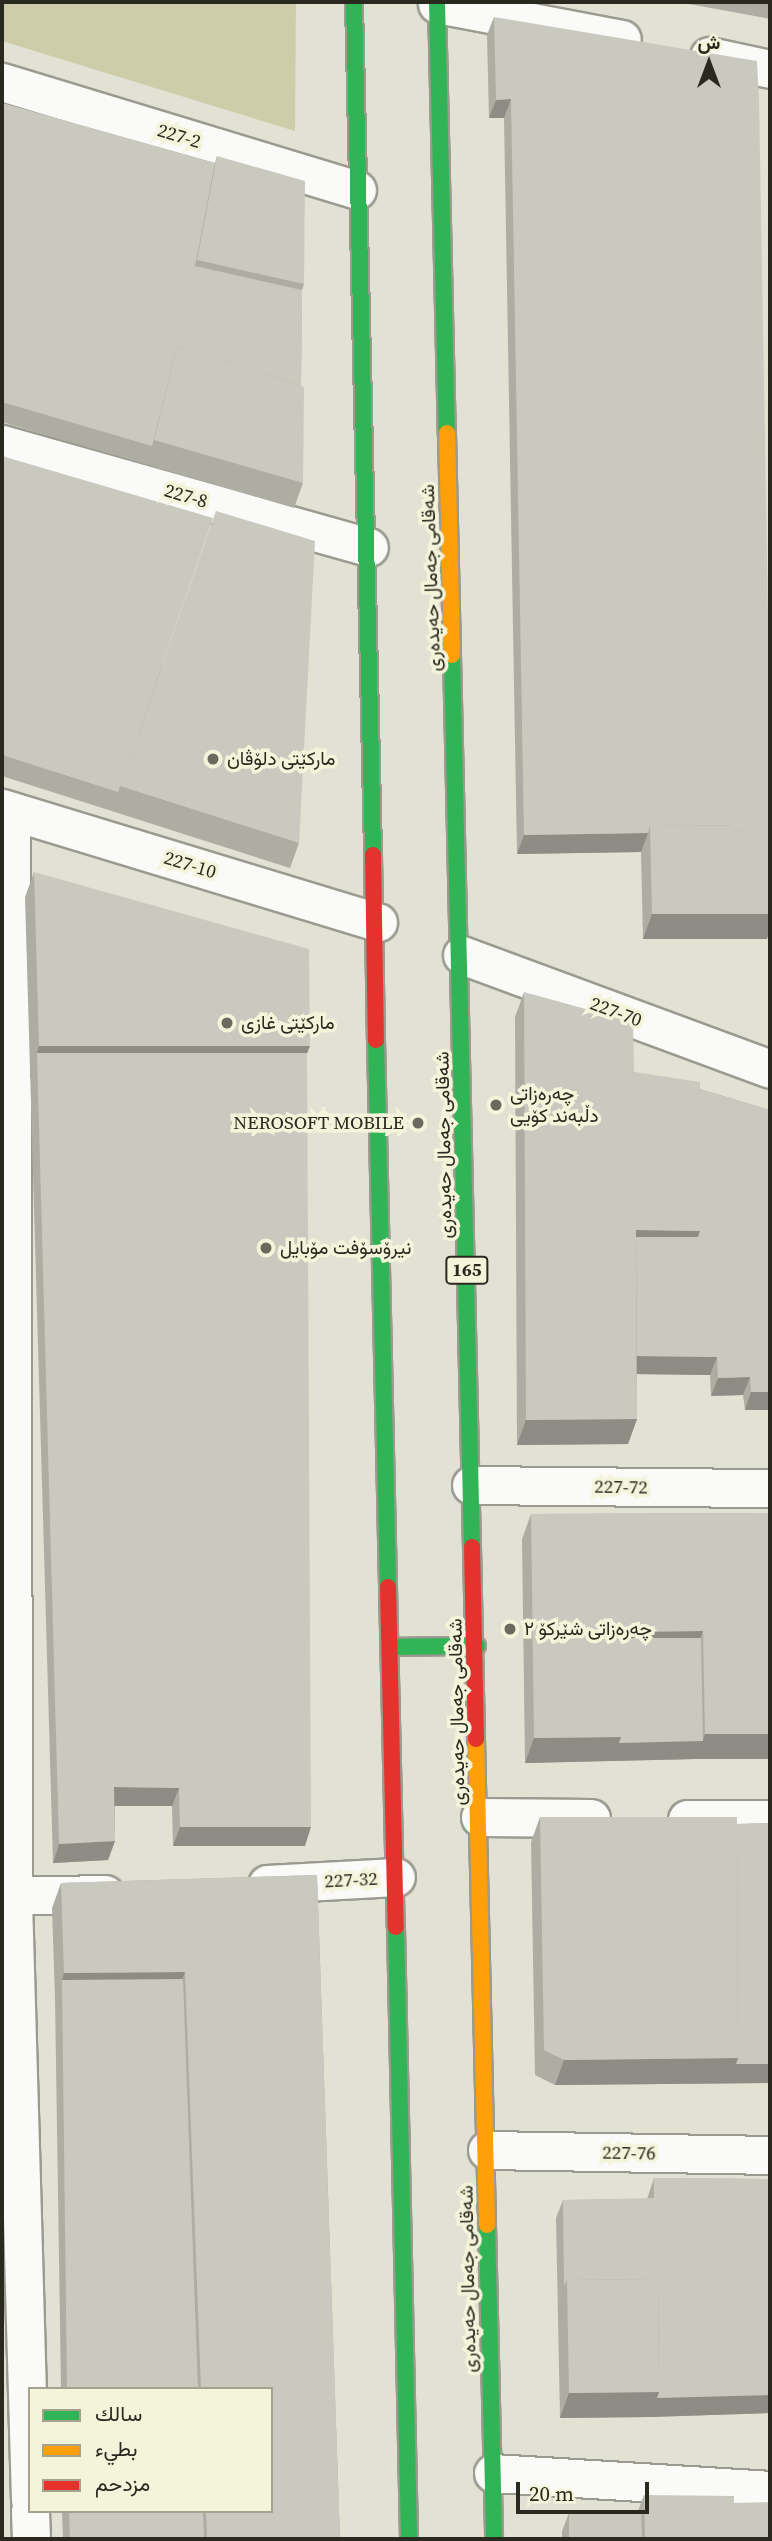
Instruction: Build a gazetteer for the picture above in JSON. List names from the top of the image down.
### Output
{
  "streets": {
    "main road": ["شەقامی جەمال حەیدەری", "165"],
    "street": [
      "227-2",
      "227-8",
      "227-10",
      "227-70",
      "227-72",
      "227-32",
      "227-76"
    ]
  },
  "crossings": [
    ["شەقامی جەمال حەیدەری", "227-70"],
    ["شەقامی جەمال حەیدەری", "227-72"],
    ["شەقامی جەمال حەیدەری", "227-76"]
  ],
  "places": [
    "ماركێتی دلۆڤان",
    "ماركێتی غازی",
    "چەرەزاتی دڵبەند کۆیی",
    "NEROSOFT MOBILE",
    "نیرۆسۆفت مۆبایل",
    "چەرەزاتی شێرکۆ ٢"
  ],
  "legend": ["سالك", "بطيء", "مزدحم"],
  "scale_bar": "20 m",
  "north": "top"
}
